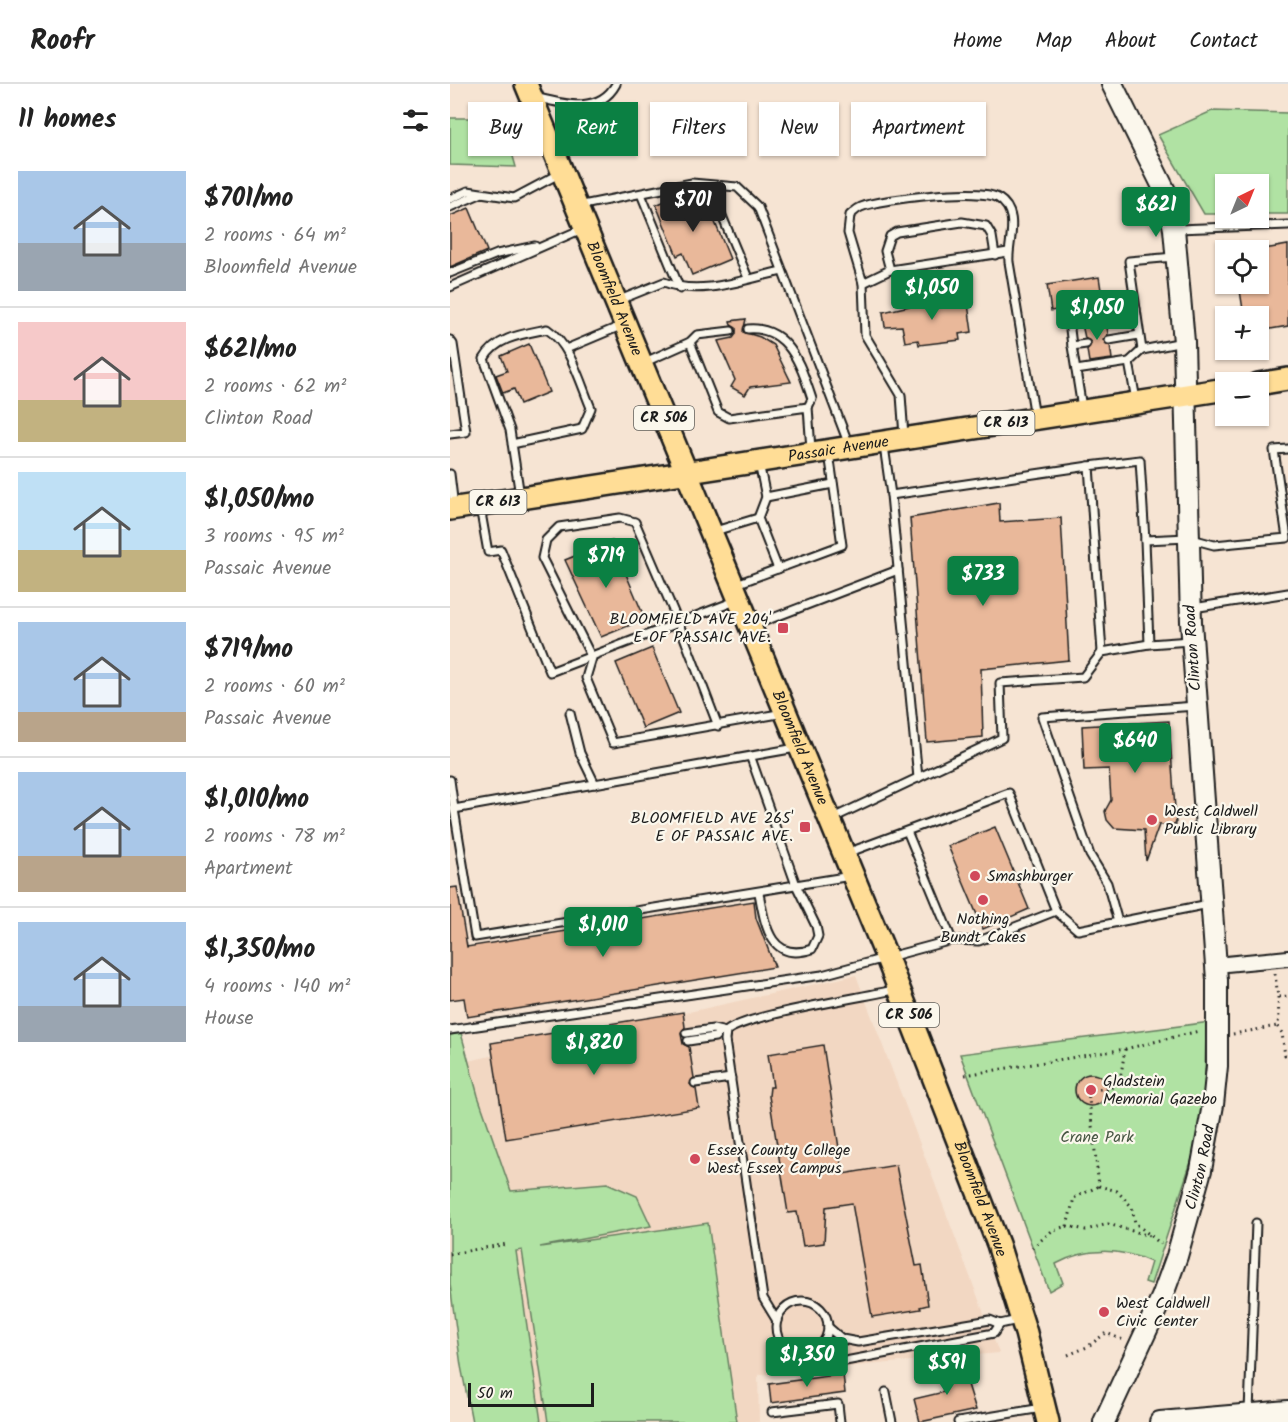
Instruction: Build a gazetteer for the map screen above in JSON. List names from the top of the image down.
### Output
{
  "streets": {
    "main road": [
      "Bloomfield Avenue",
      "CR 506",
      "CR 613",
      "Passaic Avenue"
    ],
    "street": ["Clinton Road"]
  },
  "crossings": [
    ["Bloomfield Avenue", "Passaic Avenue"],
    ["Passaic Avenue", "Clinton Road"]
  ],
  "parks": ["Crane Park"],
  "places": {
    "transit": ["BLOOMFIELD AVE 204' E OF PASSAIC AVE.", "BLOOMFIELD AVE 265' E OF PASSAIC AVE."],
    "other": [
      "West Caldwell Public Library",
      "Smashburger",
      "Nothing Bundt Cakes",
      "Gladstein Memorial Gazebo",
      "Essex County College West Essex Campus",
      "West Caldwell Civic Center"
    ]
  },
  "scale_bar": "50 m",
  "north": "top right",
  "page": {
    "header": "Roofr",
    "nav": [
      "Home",
      "Map",
      "About",
      "Contact"
    ],
    "heading": "11 homes",
    "chip": [
      "Buy",
      "Rent",
      "Filters",
      "New",
      "Apartment"
    ],
    "list": [
      {
        "name": "$701/mo",
        "note": "2 rooms · 64 m² · Bloomfield Avenue"
      },
      {
        "name": "$621/mo",
        "note": "2 rooms · 62 m² · Clinton Road"
      },
      {
        "name": "$1,050/mo",
        "note": "3 rooms · 95 m² · Passaic Avenue"
      },
      {
        "name": "$719/mo",
        "note": "2 rooms · 60 m² · Passaic Avenue"
      },
      {
        "name": "$1,010/mo",
        "note": "2 rooms · 78 m² · Apartment"
      },
      {
        "name": "$1,350/mo",
        "note": "4 rooms · 140 m² · House"
      }
    ],
    "map_buttons": ["+", "−"],
    "price": [
      "$701",
      "$621",
      "$1,050",
      "$1,050",
      "$719",
      "$733",
      "$640",
      "$1,010",
      "$1,820",
      "$1,350",
      "$591"
    ],
    "scale": "50 m"
  }
}
